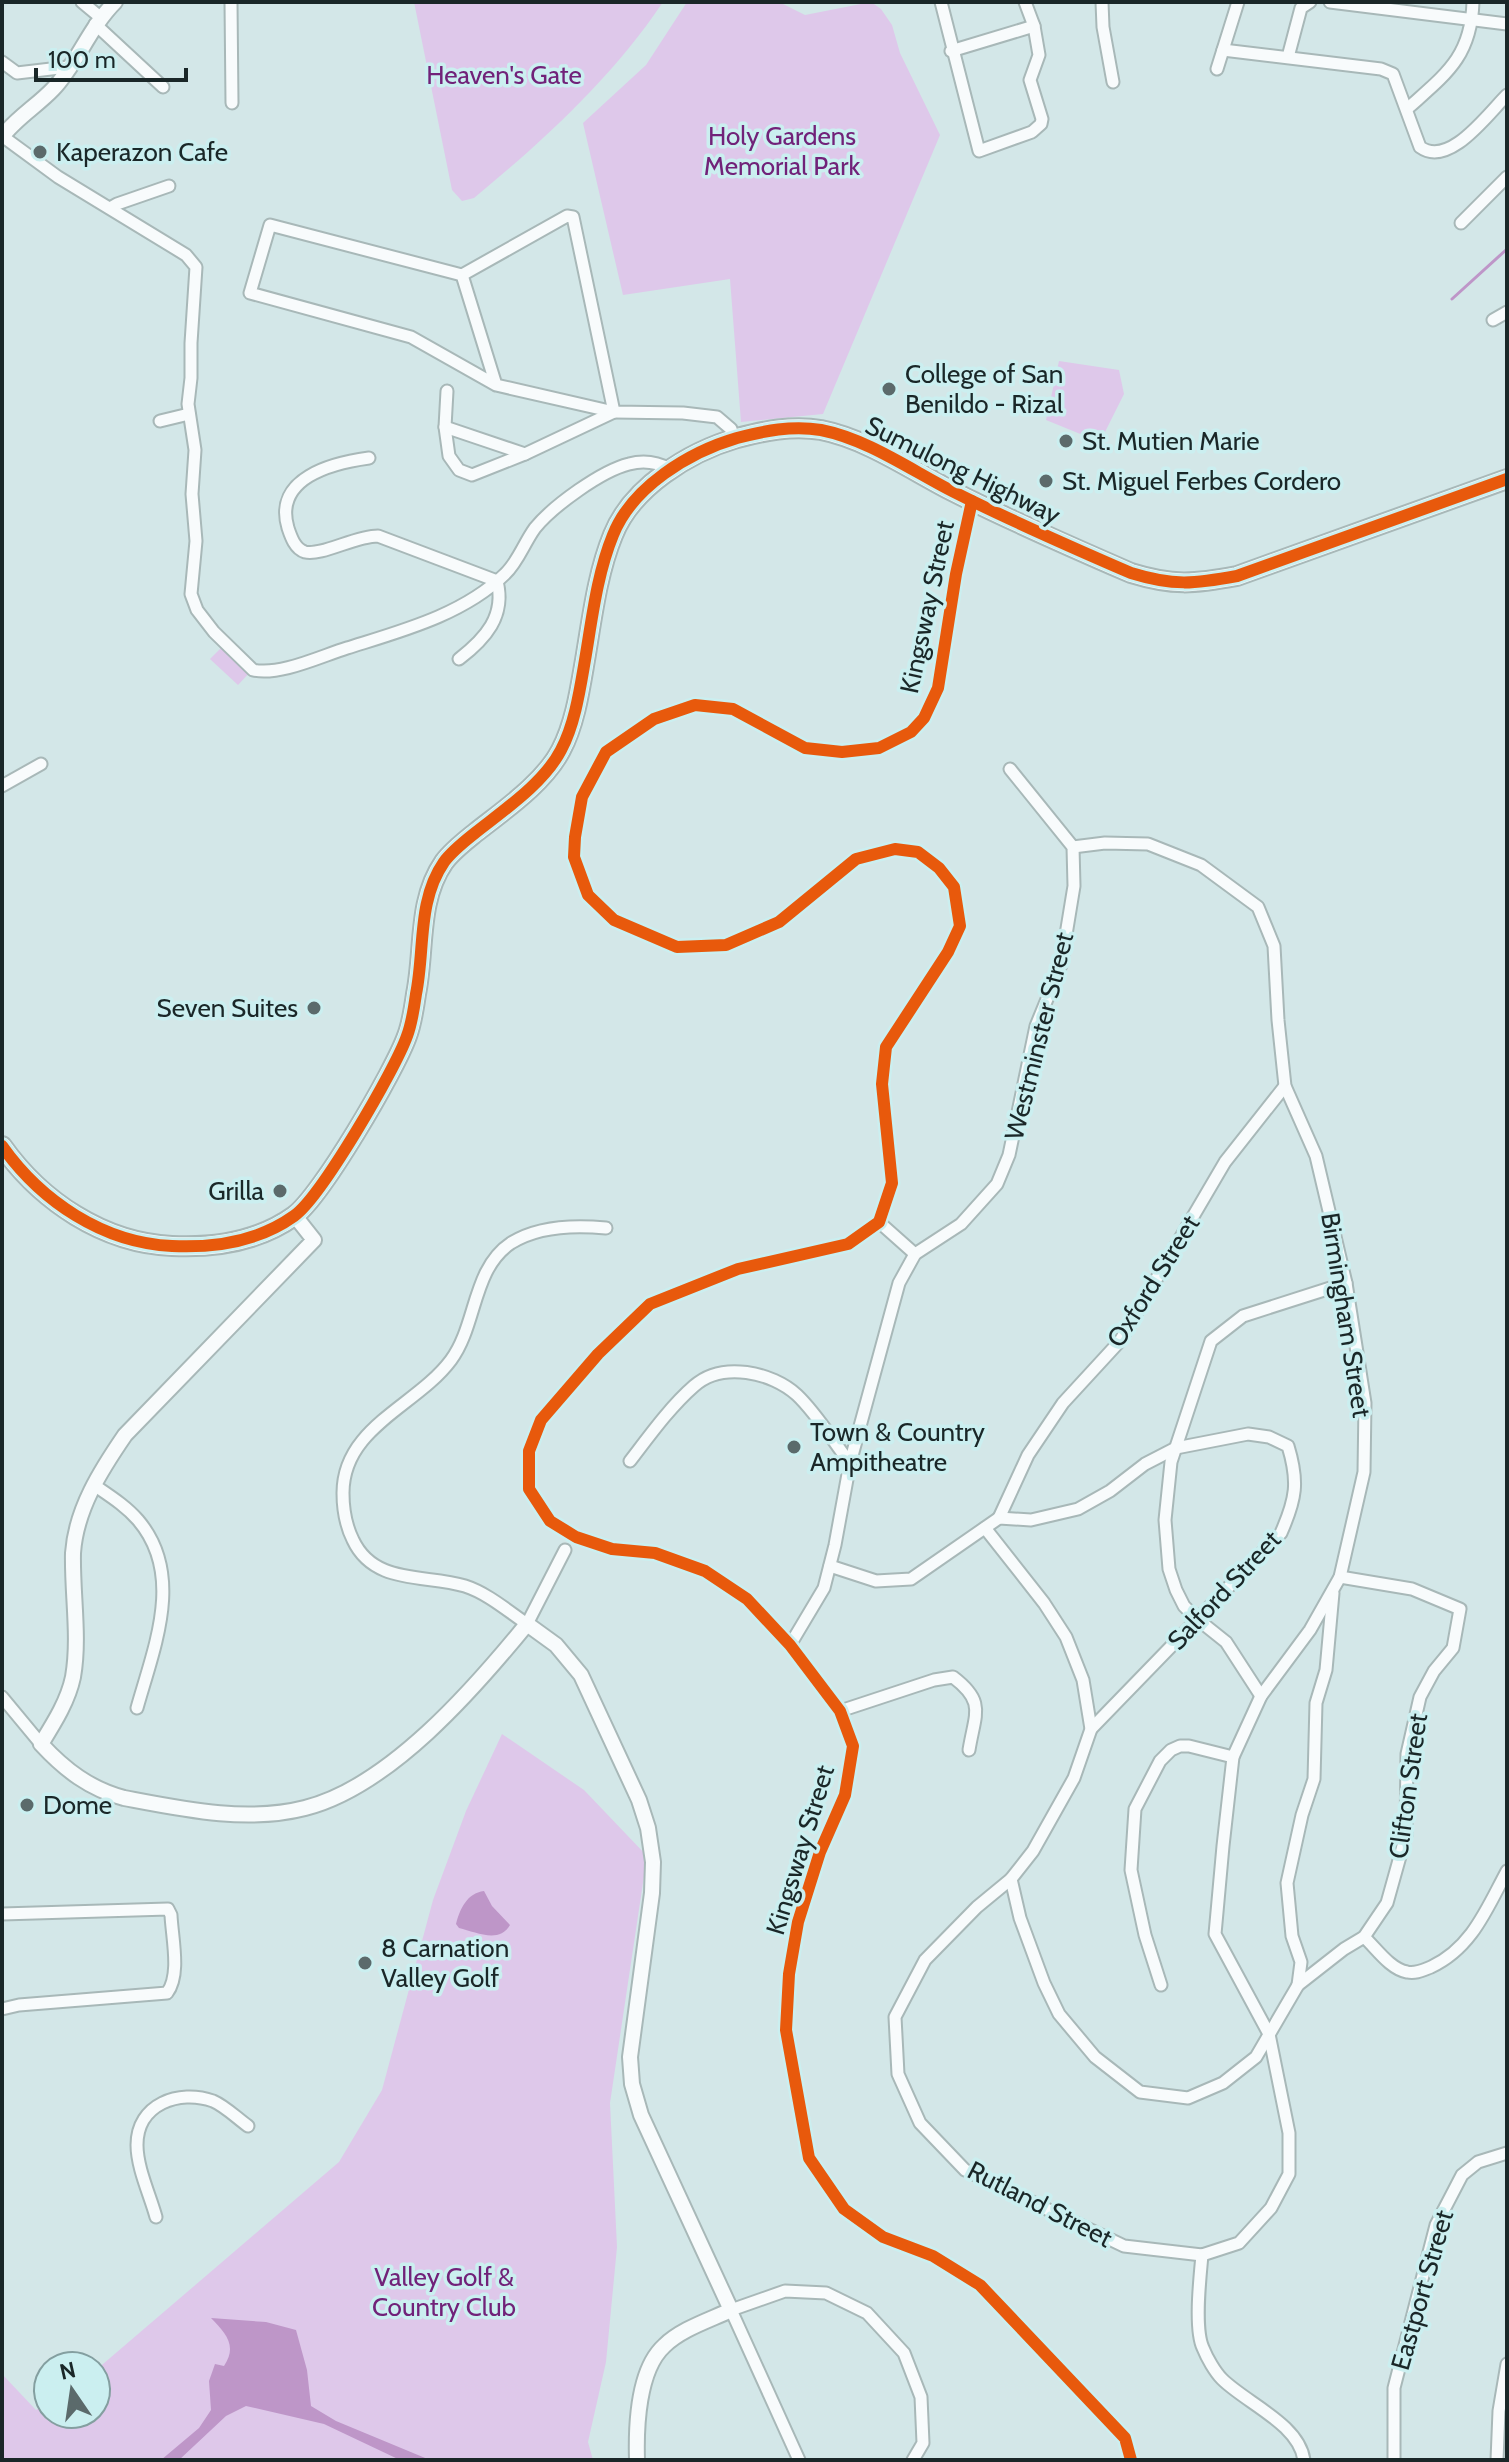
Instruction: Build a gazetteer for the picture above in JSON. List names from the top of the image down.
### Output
{
  "streets": {
    "main road": ["Sumulong Highway"],
    "street": [
      "Kingsway Street",
      "Westminster Street",
      "Oxford Street",
      "Birmingham Street",
      "Salford Street",
      "Clifton Street",
      "Rutland Street",
      "Eastport Street"
    ]
  },
  "crossings": [
    ["Sumulong Highway", "Kingsway Street"],
    ["Westminster Street", "Birmingham Street"],
    ["Oxford Street", "Birmingham Street"],
    ["Oxford Street", "Salford Street"],
    ["Birmingham Street", "Clifton Street"],
    ["Salford Street", "Rutland Street"],
    ["Clifton Street", "Rutland Street"]
  ],
  "parks": ["Heaven's Gate", "Holy Gardens Memorial Park", "Valley Golf & Country Club"],
  "places": [
    "Kaperazon Cafe",
    "College of San Benildo - Rizal",
    "St. Mutien Marie",
    "St. Miguel Ferbes Cordero",
    "Seven Suites",
    "Grilla",
    "Town & Country Ampitheatre",
    "Dome",
    "8 Carnation Valley Golf"
  ],
  "scale_bar": "100 m",
  "north": "top"
}
